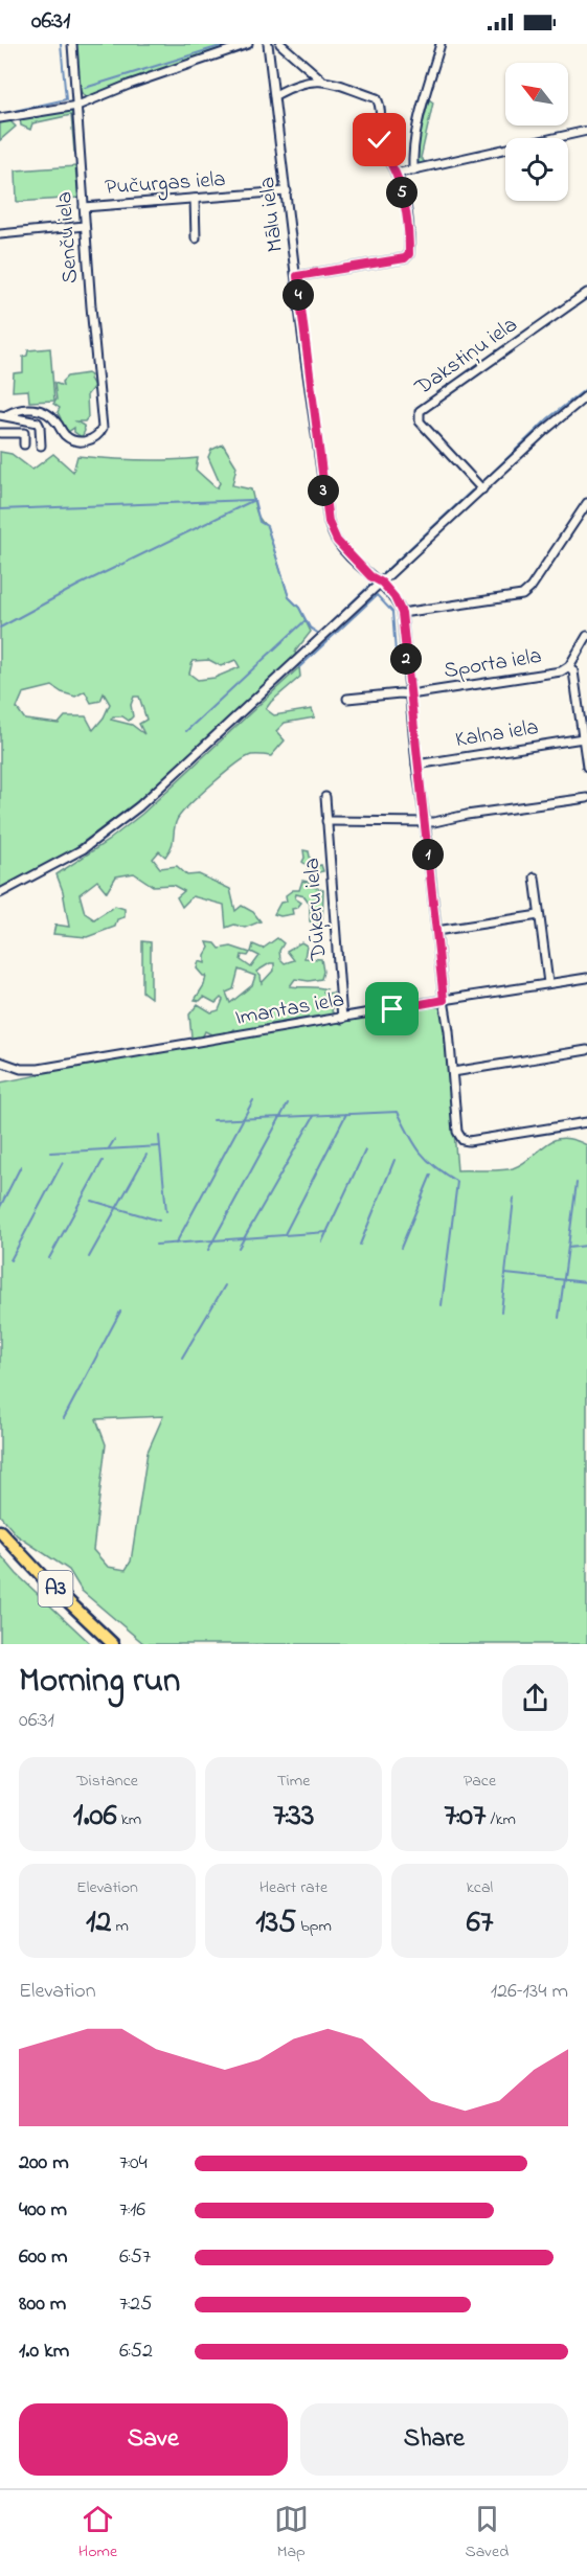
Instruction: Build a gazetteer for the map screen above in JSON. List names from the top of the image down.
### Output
{
  "streets": {
    "highway": ["A3"],
    "street": [
      "Pučurgas iela",
      "Mālu iela",
      "Senču iela",
      "Dakstiņu iela",
      "Sporta iela",
      "Kalna iela",
      "Dūķeru iela",
      "Imantas iela"
    ]
  },
  "crossings": [
    ["Pučurgas iela", "Mālu iela"],
    ["Pučurgas iela", "Senču iela"],
    ["Dūķeru iela", "Imantas iela"]
  ],
  "north": "top left",
  "page": {
    "status": "06:31",
    "pins": [
      "5",
      "4",
      "3",
      "2",
      "1"
    ],
    "heading": ["Morning run", "06:31"],
    "stats": [
      ["Distance", "1.06 km"],
      ["Time", "7:33"],
      ["Pace", "7:07 /km"],
      ["Elevation", "12 m"],
      ["Heart rate", "135 bpm"],
      ["kcal", "67"]
    ],
    "chart": ["Elevation", "126–134 m"],
    "list": [
      {
        "name": "200 m",
        "note": "7:04"
      },
      {
        "name": "400 m",
        "note": "7:16"
      },
      {
        "name": "600 m",
        "note": "6:57"
      },
      {
        "name": "800 m",
        "note": "7:25"
      },
      {
        "name": "1.0 km",
        "note": "6:52"
      }
    ],
    "buttons": ["Save", "Share"],
    "tabs": ["Home", "Map", "Saved"]
  }
}
